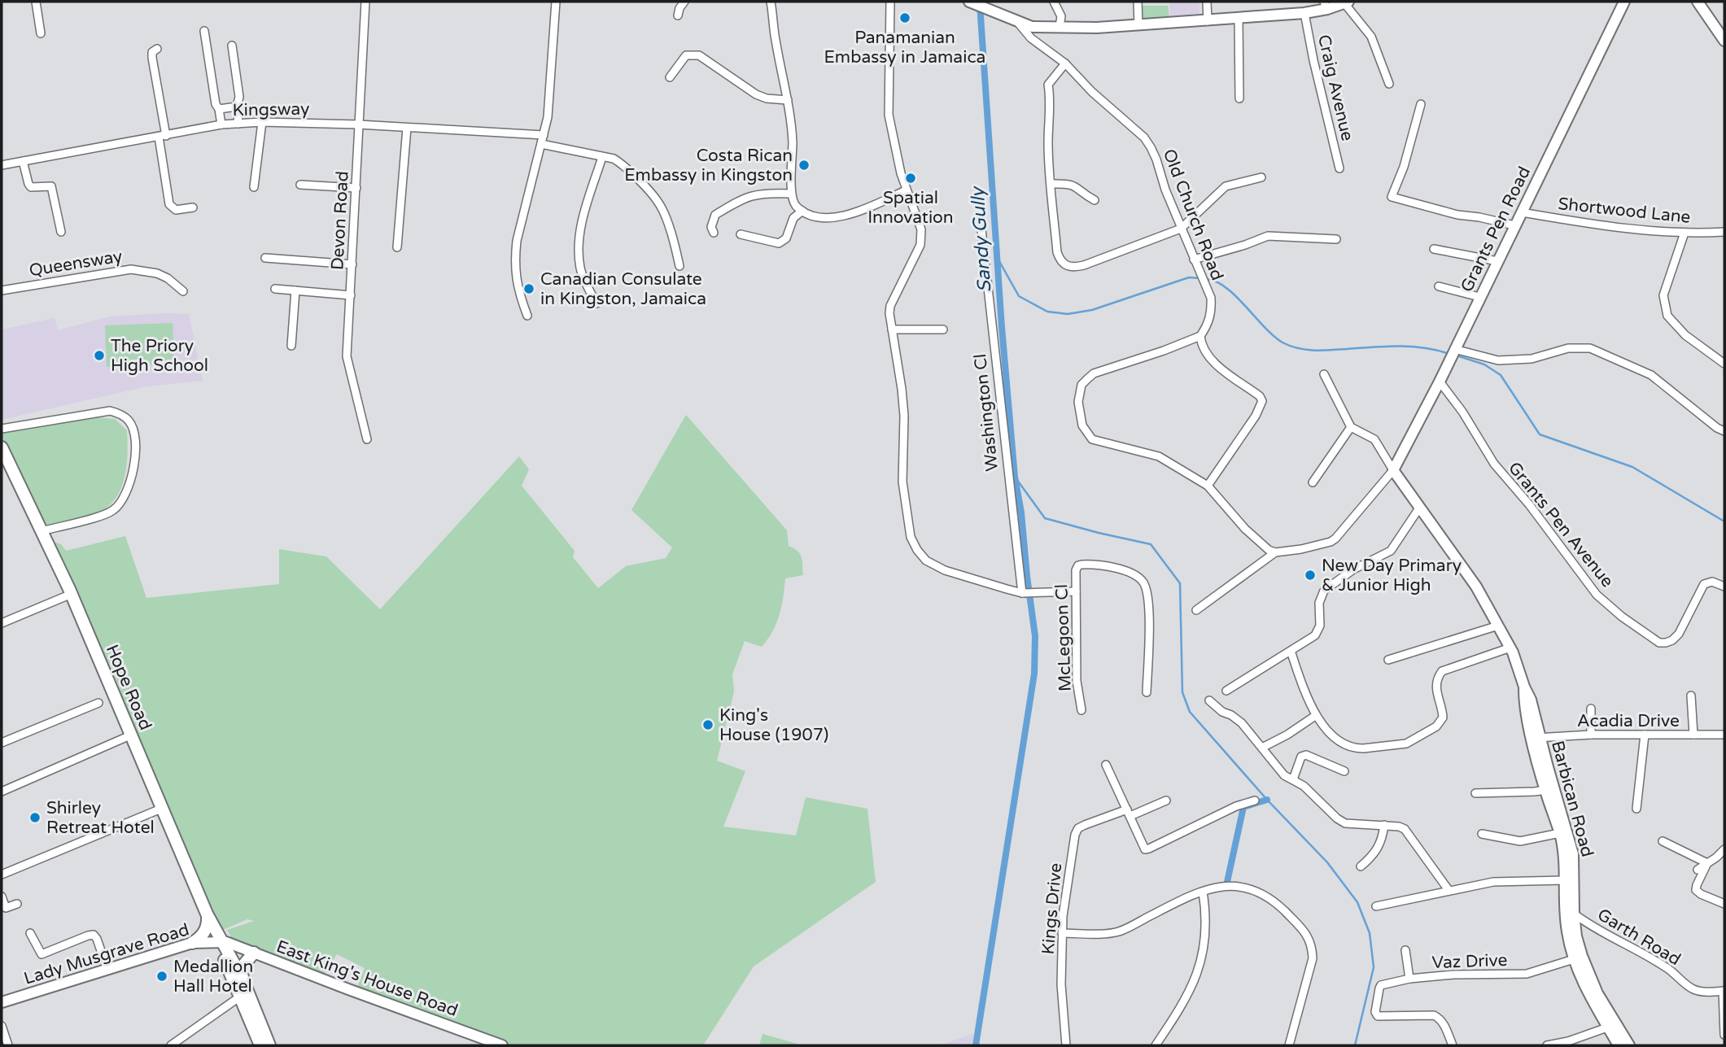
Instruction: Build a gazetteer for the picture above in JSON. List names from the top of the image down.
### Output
{
  "streets": {
    "main road": [
      "Grants Pen Road",
      "Hope Road",
      "Barbican Road",
      "Lady Musgrave Road",
      "East King's House Road"
    ],
    "street": [
      "Craig Avenue",
      "Kingsway",
      "Shortwood Lane",
      "Old Church Road",
      "Devon Road",
      "Queensway",
      "Washington Cl",
      "Grants Pen Avenue",
      "McLegoon Cl",
      "Acadia Drive",
      "Kings Drive",
      "Garth Road",
      "Vaz Drive"
    ]
  },
  "crossings": [
    ["Kingsway", "Devon Road"],
    ["Shortwood Lane", "Grants Pen Road"],
    ["Grants Pen Road", "Grants Pen Avenue"],
    ["Grants Pen Road", "Barbican Road"],
    ["Hope Road", "Lady Musgrave Road"],
    ["Hope Road", "East King's House Road"],
    ["Acadia Drive", "Barbican Road"],
    ["Barbican Road", "Garth Road"],
    ["Barbican Road", "Vaz Drive"],
    ["Lady Musgrave Road", "East King's House Road"]
  ],
  "water": ["Sandy Gully"],
  "places": [
    "Panamanian Embassy in Jamaica",
    "Costa Rican Embassy in Kingston",
    "Spatial Innovation",
    "Canadian Consulate in Kingston, Jamaica",
    "The Priory High School",
    "New Day Primary & Junior High",
    "King's House (1907)",
    "Shirley Retreat Hotel",
    "Medallion Hall Hotel"
  ]
}
